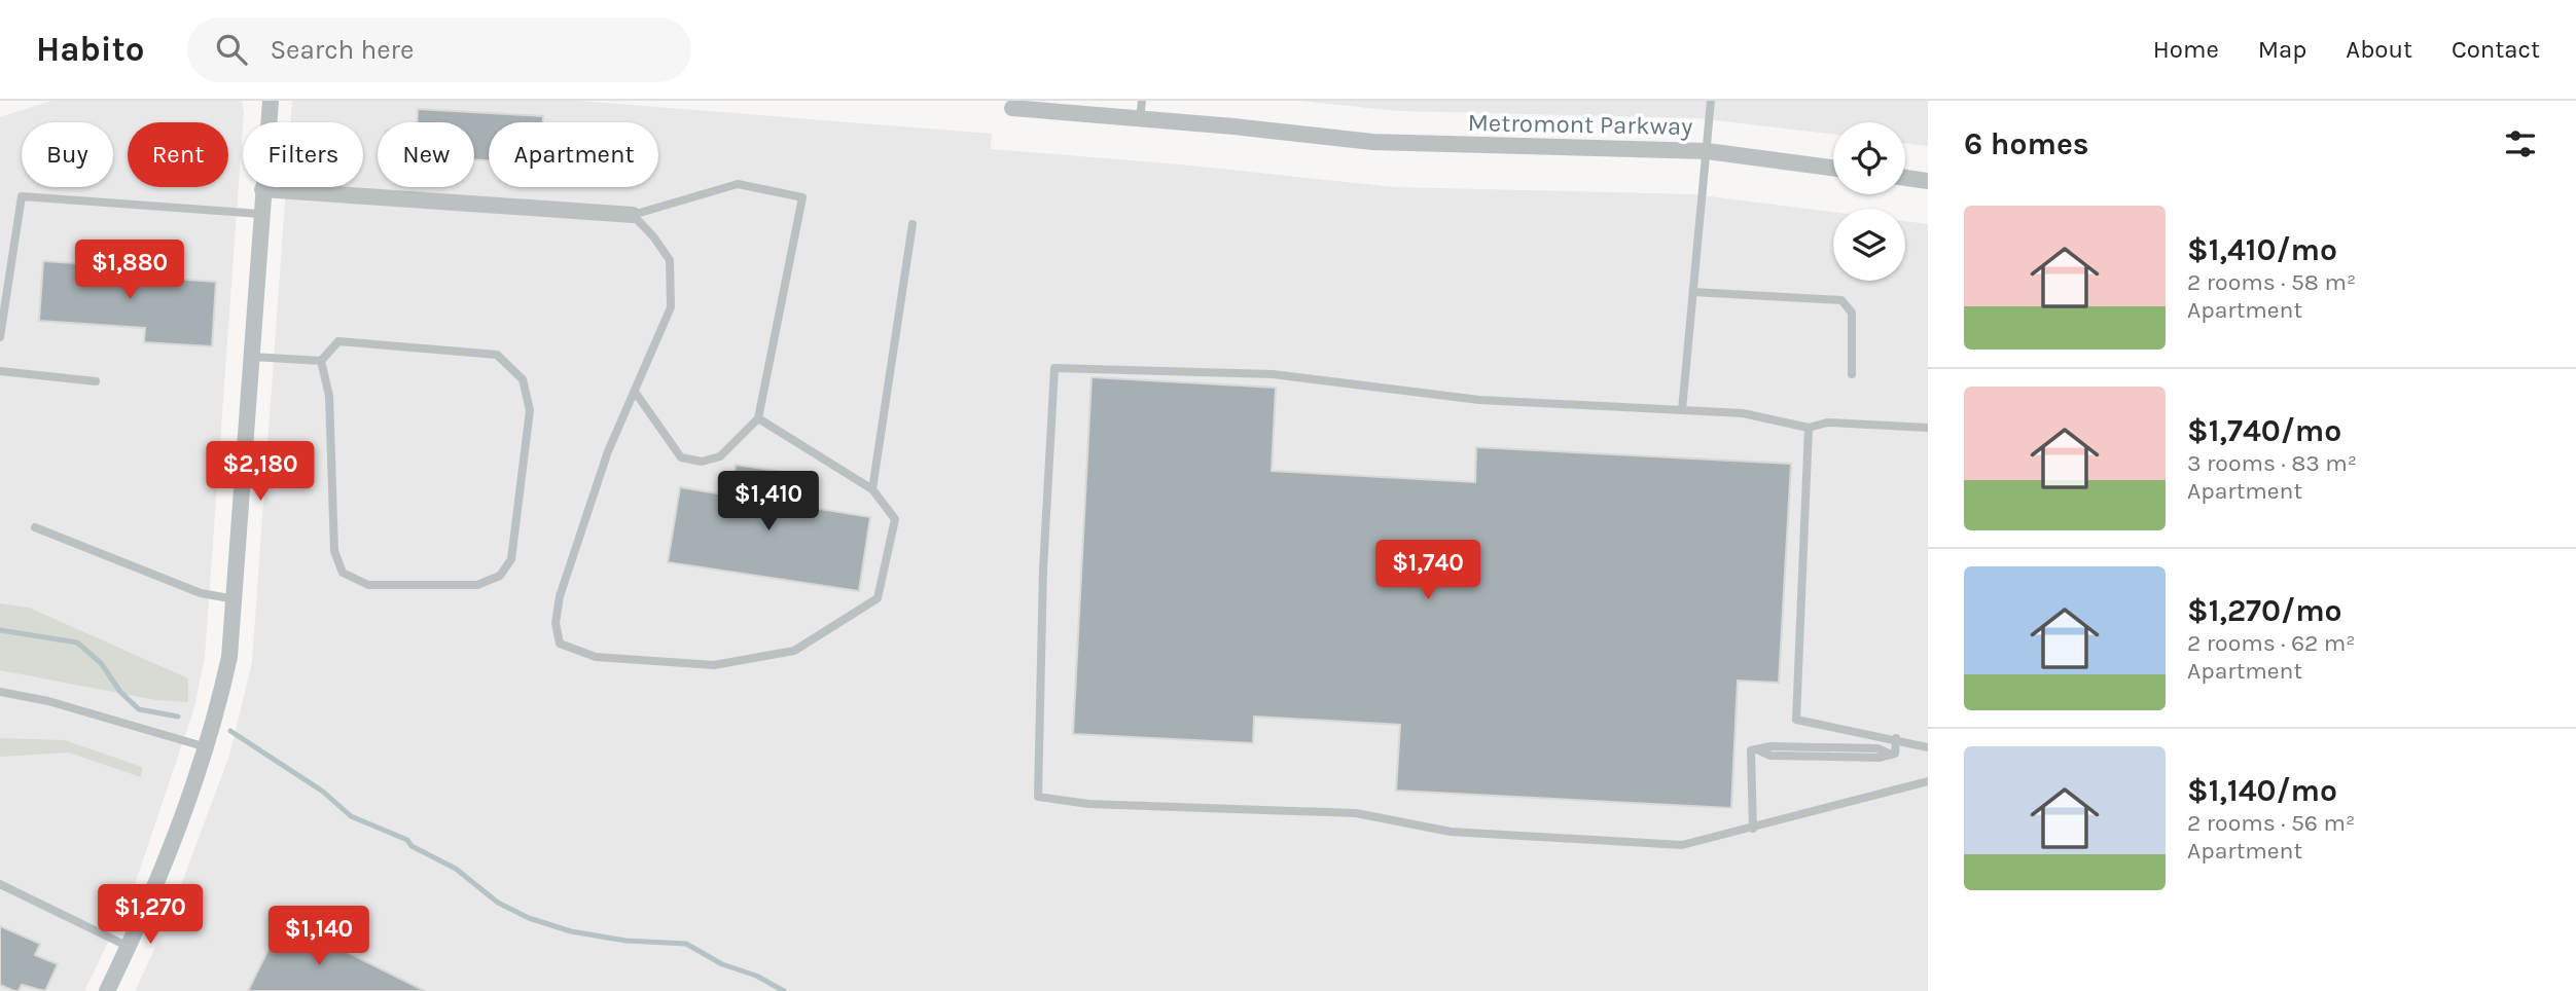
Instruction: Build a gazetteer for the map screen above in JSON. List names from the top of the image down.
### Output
{
  "streets": {
    "street": ["Metromont Parkway"]
  },
  "page": {
    "header": "Habito",
    "search": "Search here",
    "nav": [
      "Home",
      "Map",
      "About",
      "Contact"
    ],
    "heading": "6 homes",
    "chip": [
      "Buy",
      "Rent",
      "Filters",
      "New",
      "Apartment"
    ],
    "list": [
      {
        "name": "$1,410/mo",
        "note": "2 rooms · 58 m² · Apartment"
      },
      {
        "name": "$1,740/mo",
        "note": "3 rooms · 83 m² · Apartment"
      },
      {
        "name": "$1,270/mo",
        "note": "2 rooms · 62 m² · Apartment"
      },
      {
        "name": "$1,140/mo",
        "note": "2 rooms · 56 m² · Apartment"
      }
    ],
    "price": [
      "$1,880",
      "$2,180",
      "$1,410",
      "$1,740",
      "$1,270",
      "$1,140"
    ]
  }
}
